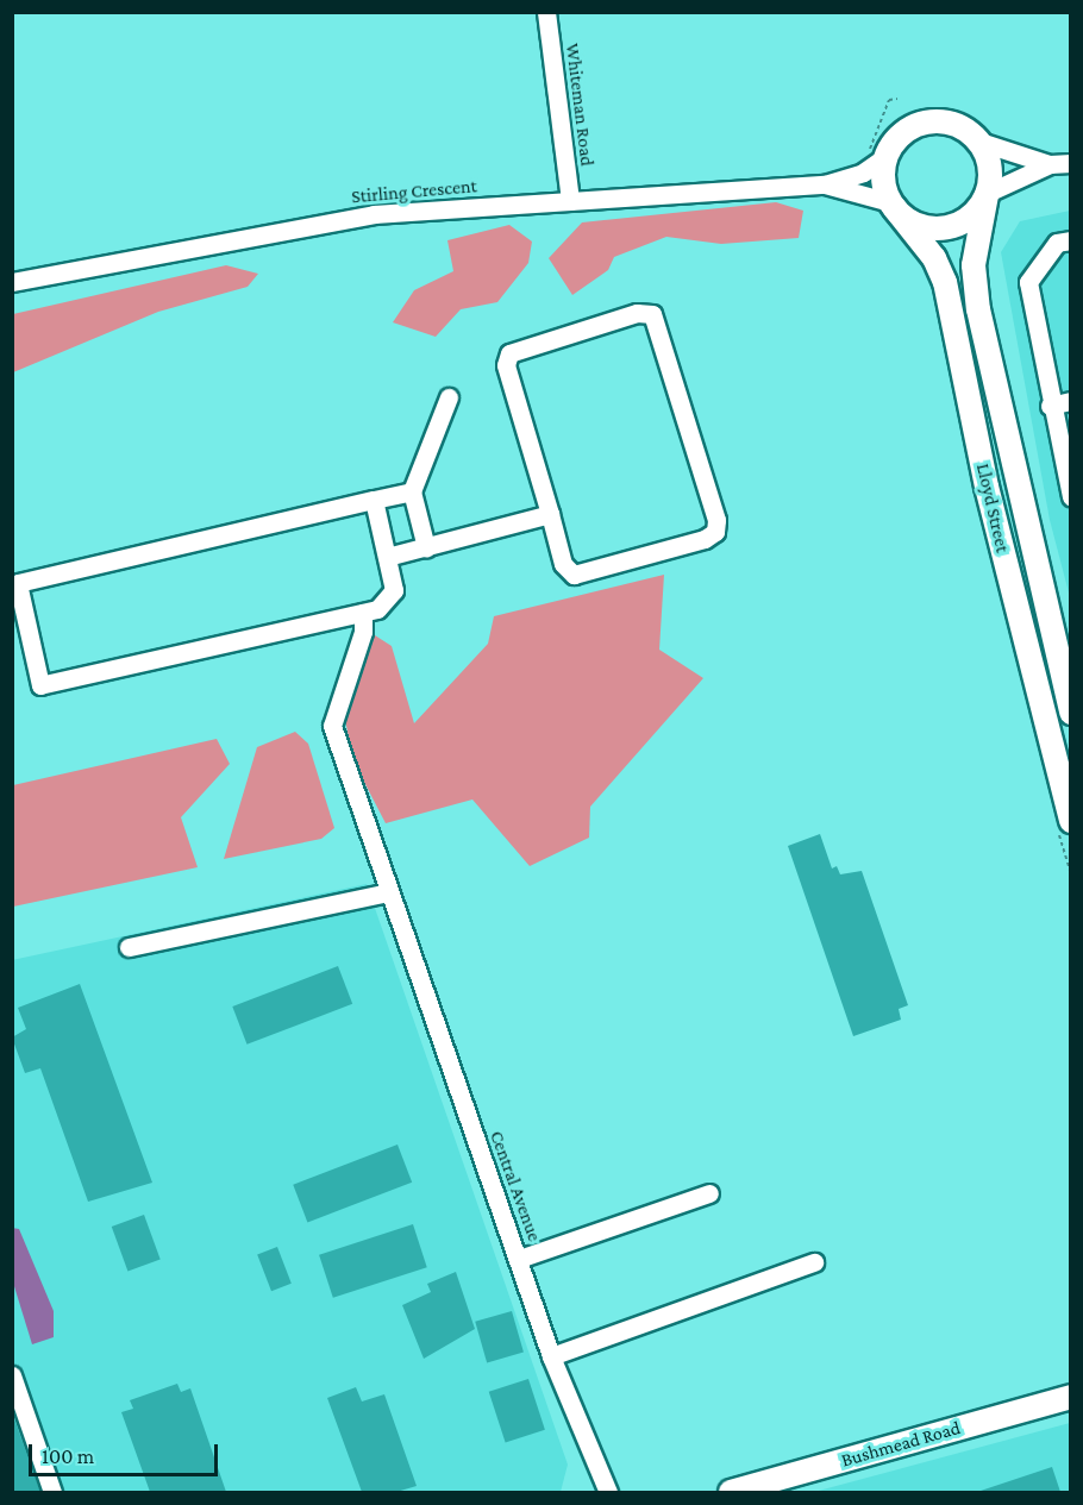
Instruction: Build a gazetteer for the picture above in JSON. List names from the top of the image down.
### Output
{
  "streets": {
    "main road": ["Lloyd Street", "Bushmead Road"],
    "street": ["Whiteman Road", "Stirling Crescent", "Central Avenue"]
  },
  "crossings": [
    ["Whiteman Road", "Stirling Crescent"],
    ["Stirling Crescent", "Lloyd Street"]
  ],
  "scale_bar": "100 m"
}
